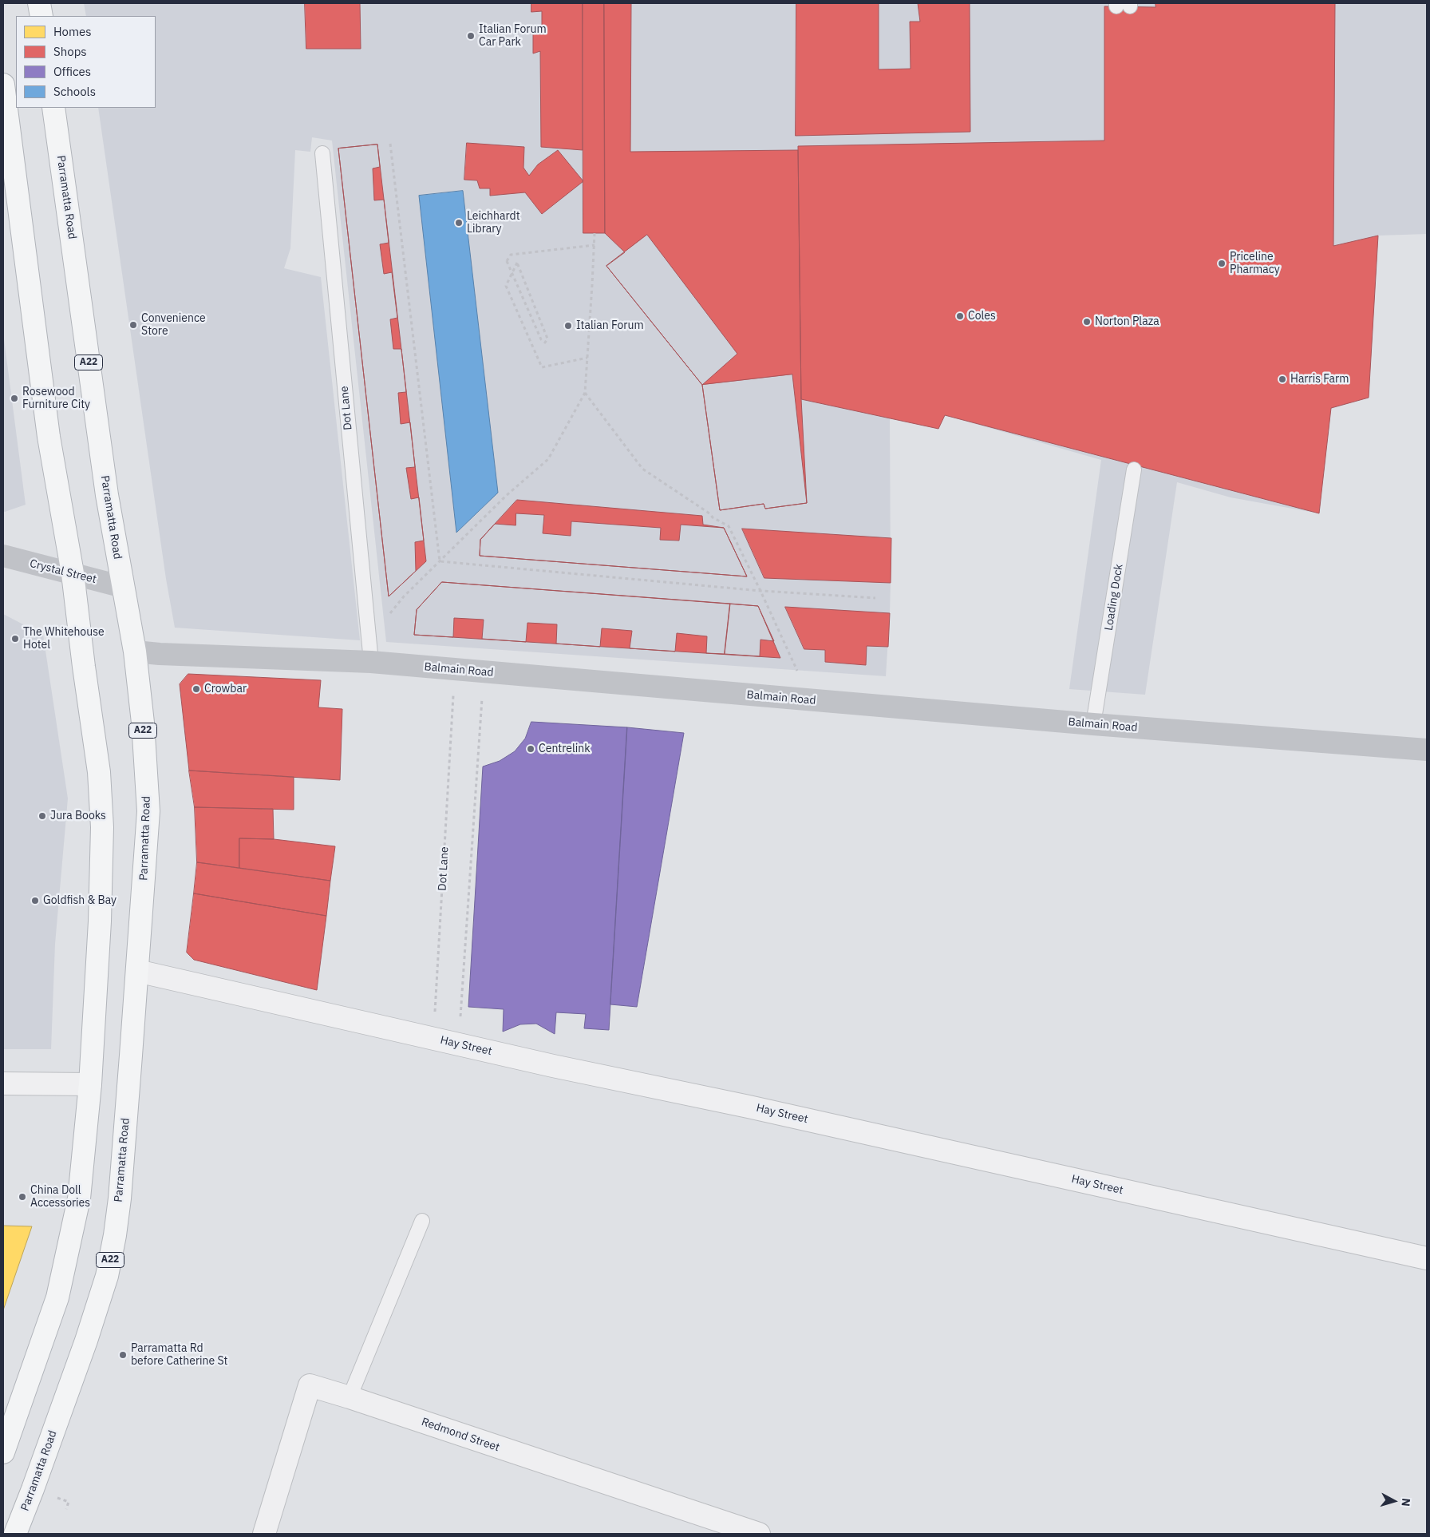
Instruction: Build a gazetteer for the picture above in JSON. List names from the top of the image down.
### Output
{
  "streets": {
    "highway": ["Parramatta Road", "A22"],
    "main road": ["Crystal Street", "Balmain Road"],
    "street": ["Hay Street", "Redmond Street"],
    "lane": ["Dot Lane", "Loading Dock"]
  },
  "crossings": [
    ["Parramatta Road", "Crystal Street"],
    ["Parramatta Road", "Balmain Road"],
    ["Parramatta Road", "Hay Street"],
    ["Dot Lane", "Balmain Road"],
    ["Dot Lane", "Hay Street"],
    ["Loading Dock", "Balmain Road"]
  ],
  "places": [
    "Italian Forum Car Park",
    "Leichhardt Library",
    "Priceline Pharmacy",
    "Coles",
    "Norton Plaza",
    "Convenience Store",
    "Italian Forum",
    "Harris Farm",
    "Rosewood Furniture City",
    "The Whitehouse Hotel",
    "Crowbar",
    "Centrelink",
    "Jura Books",
    "Goldfish & Bay",
    "China Doll Accessories",
    "Parramatta Rd before Catherine St"
  ],
  "legend": [
    "Homes",
    "Shops",
    "Offices",
    "Schools"
  ],
  "north": "right"
}
